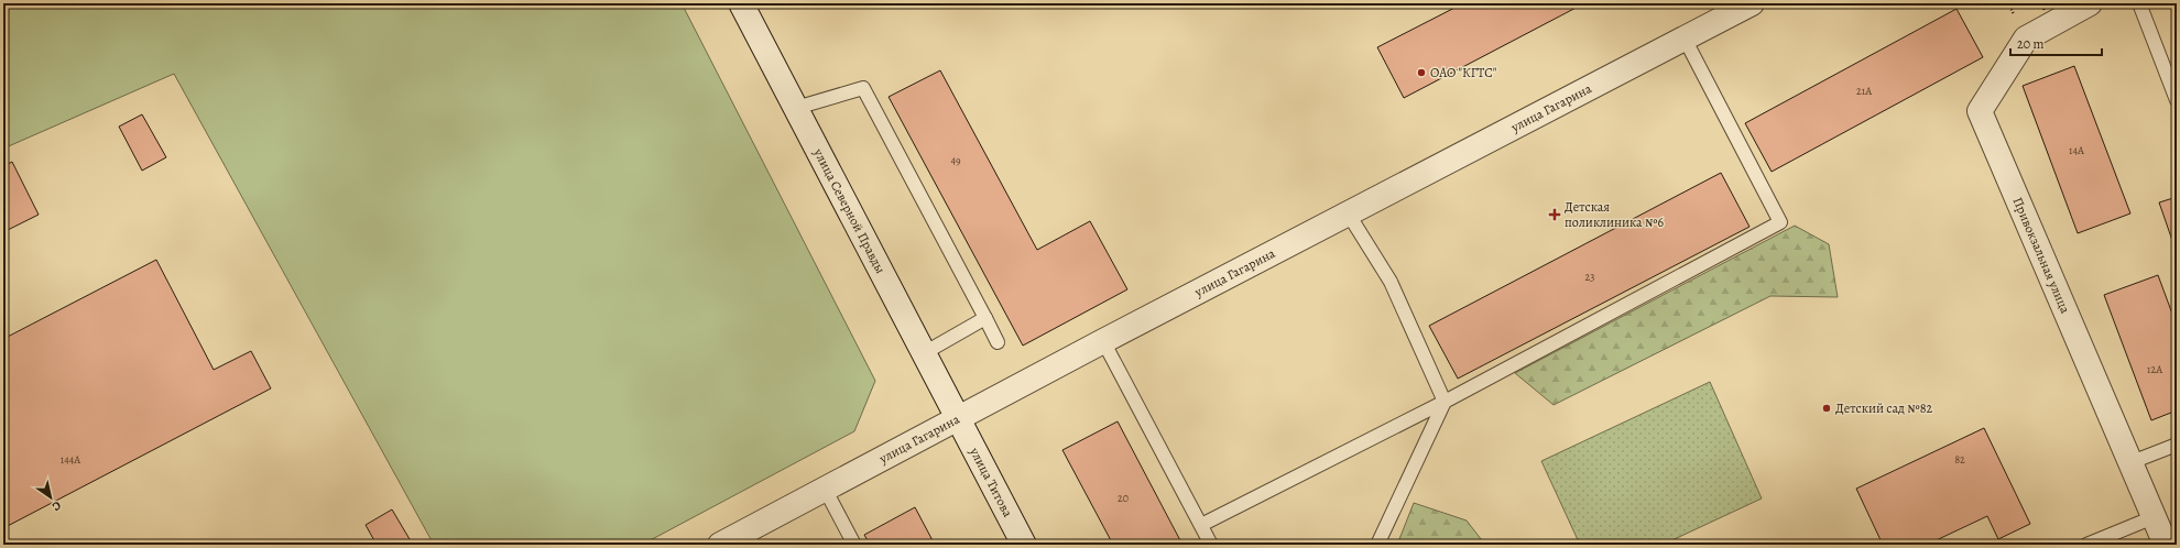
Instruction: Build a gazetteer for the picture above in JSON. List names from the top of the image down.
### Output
{
  "streets": {
    "street": [
      "улица Гагарина",
      "улица Северной Правды",
      "Привокзальная улица",
      "улица Титова"
    ]
  },
  "crossings": [
    ["улица Гагарина", "улица Северной Правды"],
    ["улица Гагарина", "улица Титова"],
    ["улица Северной Правды", "улица Титова"]
  ],
  "places": {
    "other": ["ОАО \"КГТС\"", "Детский сад №82"],
    "health": ["Детская поликлиника №6"]
  },
  "house_numbers": [
    "21А",
    "14А",
    "49",
    "23",
    "12А",
    "144А",
    "82",
    "20"
  ],
  "scale_bar": "20 m",
  "north": "bottom right"
}
